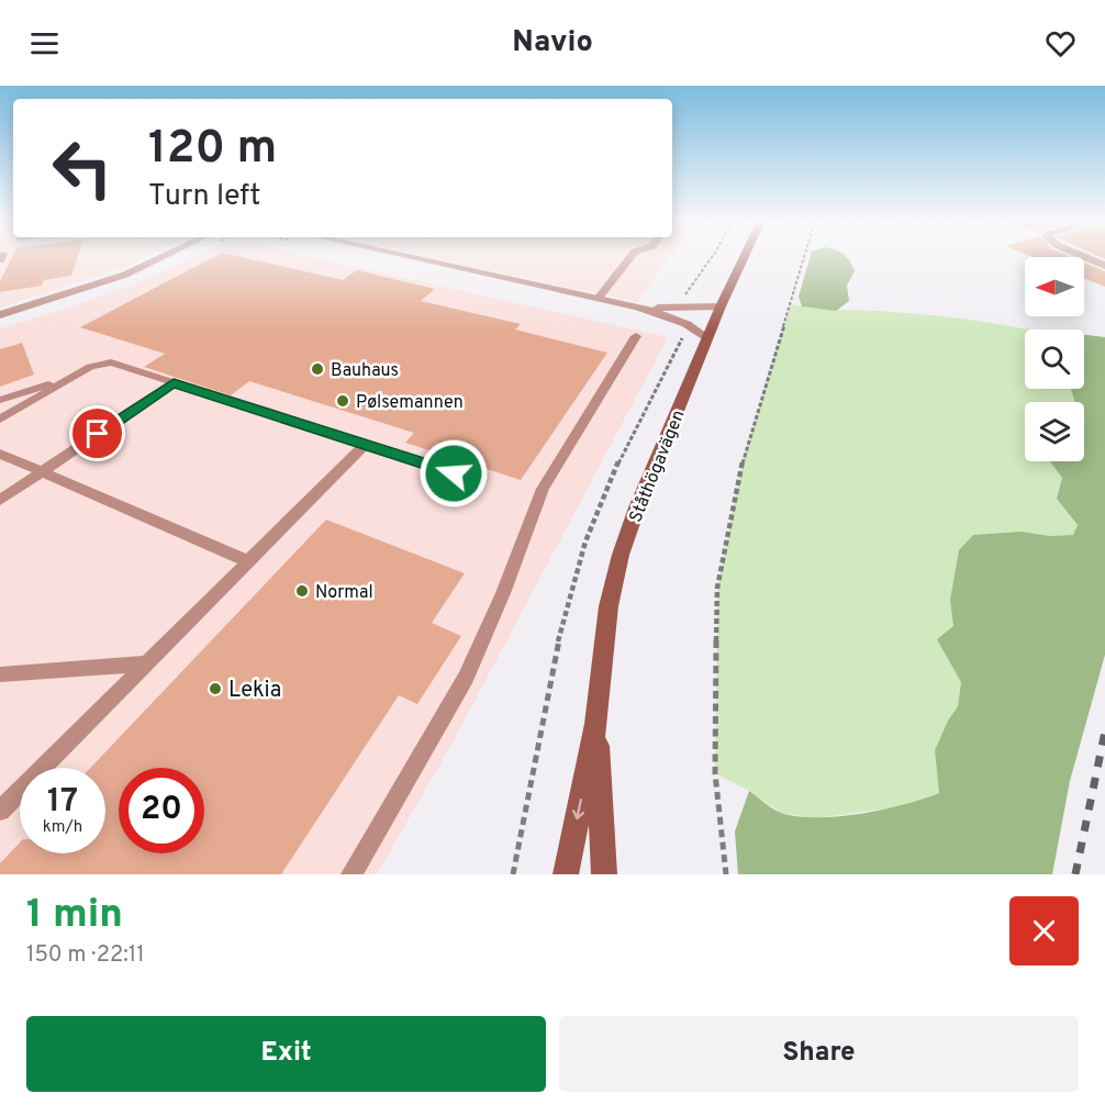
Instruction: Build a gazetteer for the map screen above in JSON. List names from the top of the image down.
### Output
{
  "streets": {
    "main road": ["Ståthögavägen"]
  },
  "places": [
    "Bauhaus",
    "Pølsemannen",
    "Normal",
    "Lekia"
  ],
  "north": "left",
  "page": {
    "header": "Navio",
    "turn": ["120 m", "Turn left"],
    "speed": "17 km/h",
    "limit": "20",
    "heading": ["1 min", "150 m · 22:11"],
    "buttons": ["Exit", "Share"]
  }
}
